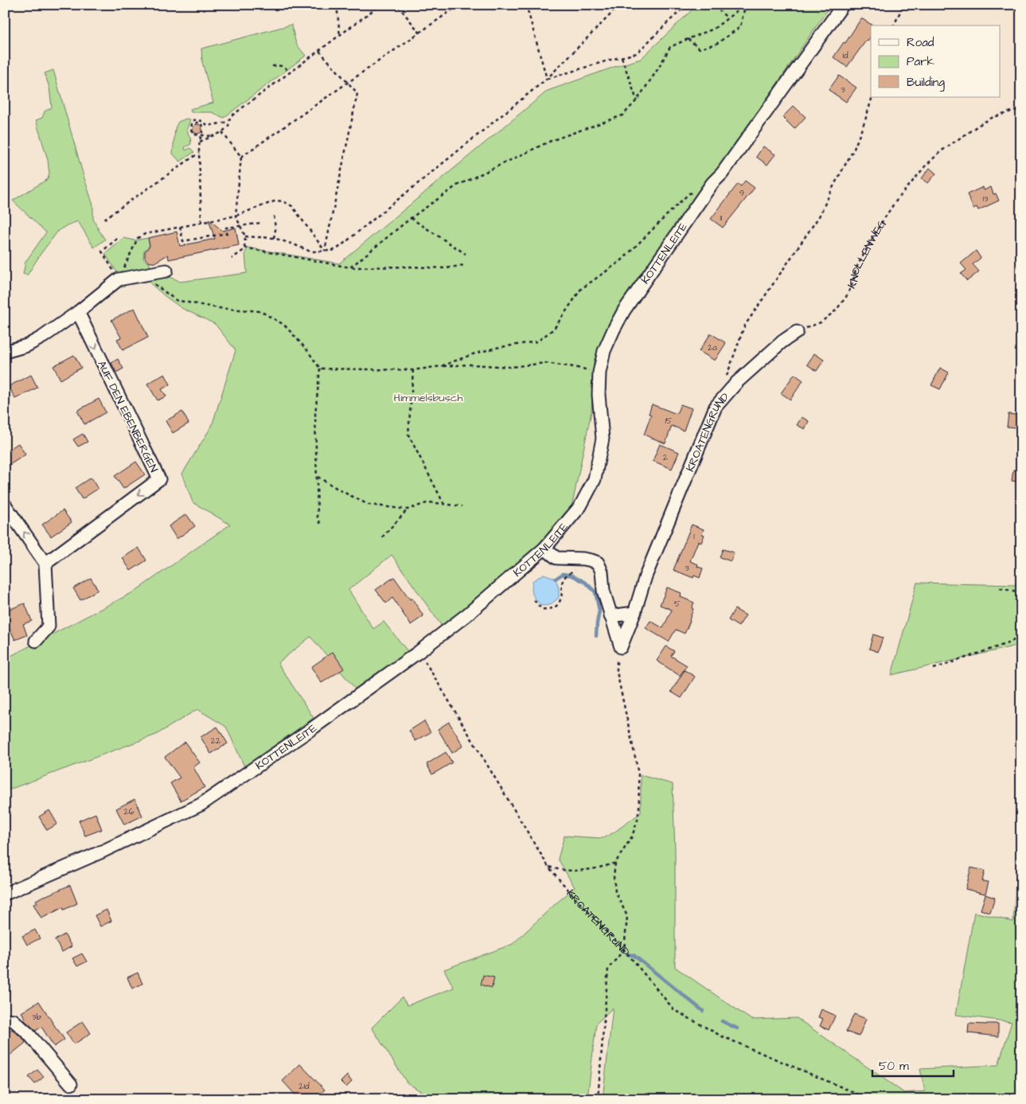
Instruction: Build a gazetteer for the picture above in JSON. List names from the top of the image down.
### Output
{
  "streets": {
    "street": ["KOTTENLEITE", "AUF DEN EBENBERGEN", "KROATENGRUND"],
    "path": ["KNOLLENWEG"]
  },
  "crossings": [
    ["KOTTENLEITE", "KROATENGRUND"],
    ["KNOLLENWEG", "KROATENGRUND"]
  ],
  "parks": ["Himmelsbusch"],
  "house_numbers": [
    "1d",
    "3",
    "9",
    "13",
    "11",
    "2a",
    "15",
    "2",
    "1",
    "3",
    "5",
    "22",
    "26",
    "3b",
    "21d"
  ],
  "legend": ["Road", "Park", "Building"],
  "scale_bar": "50 m"
}
